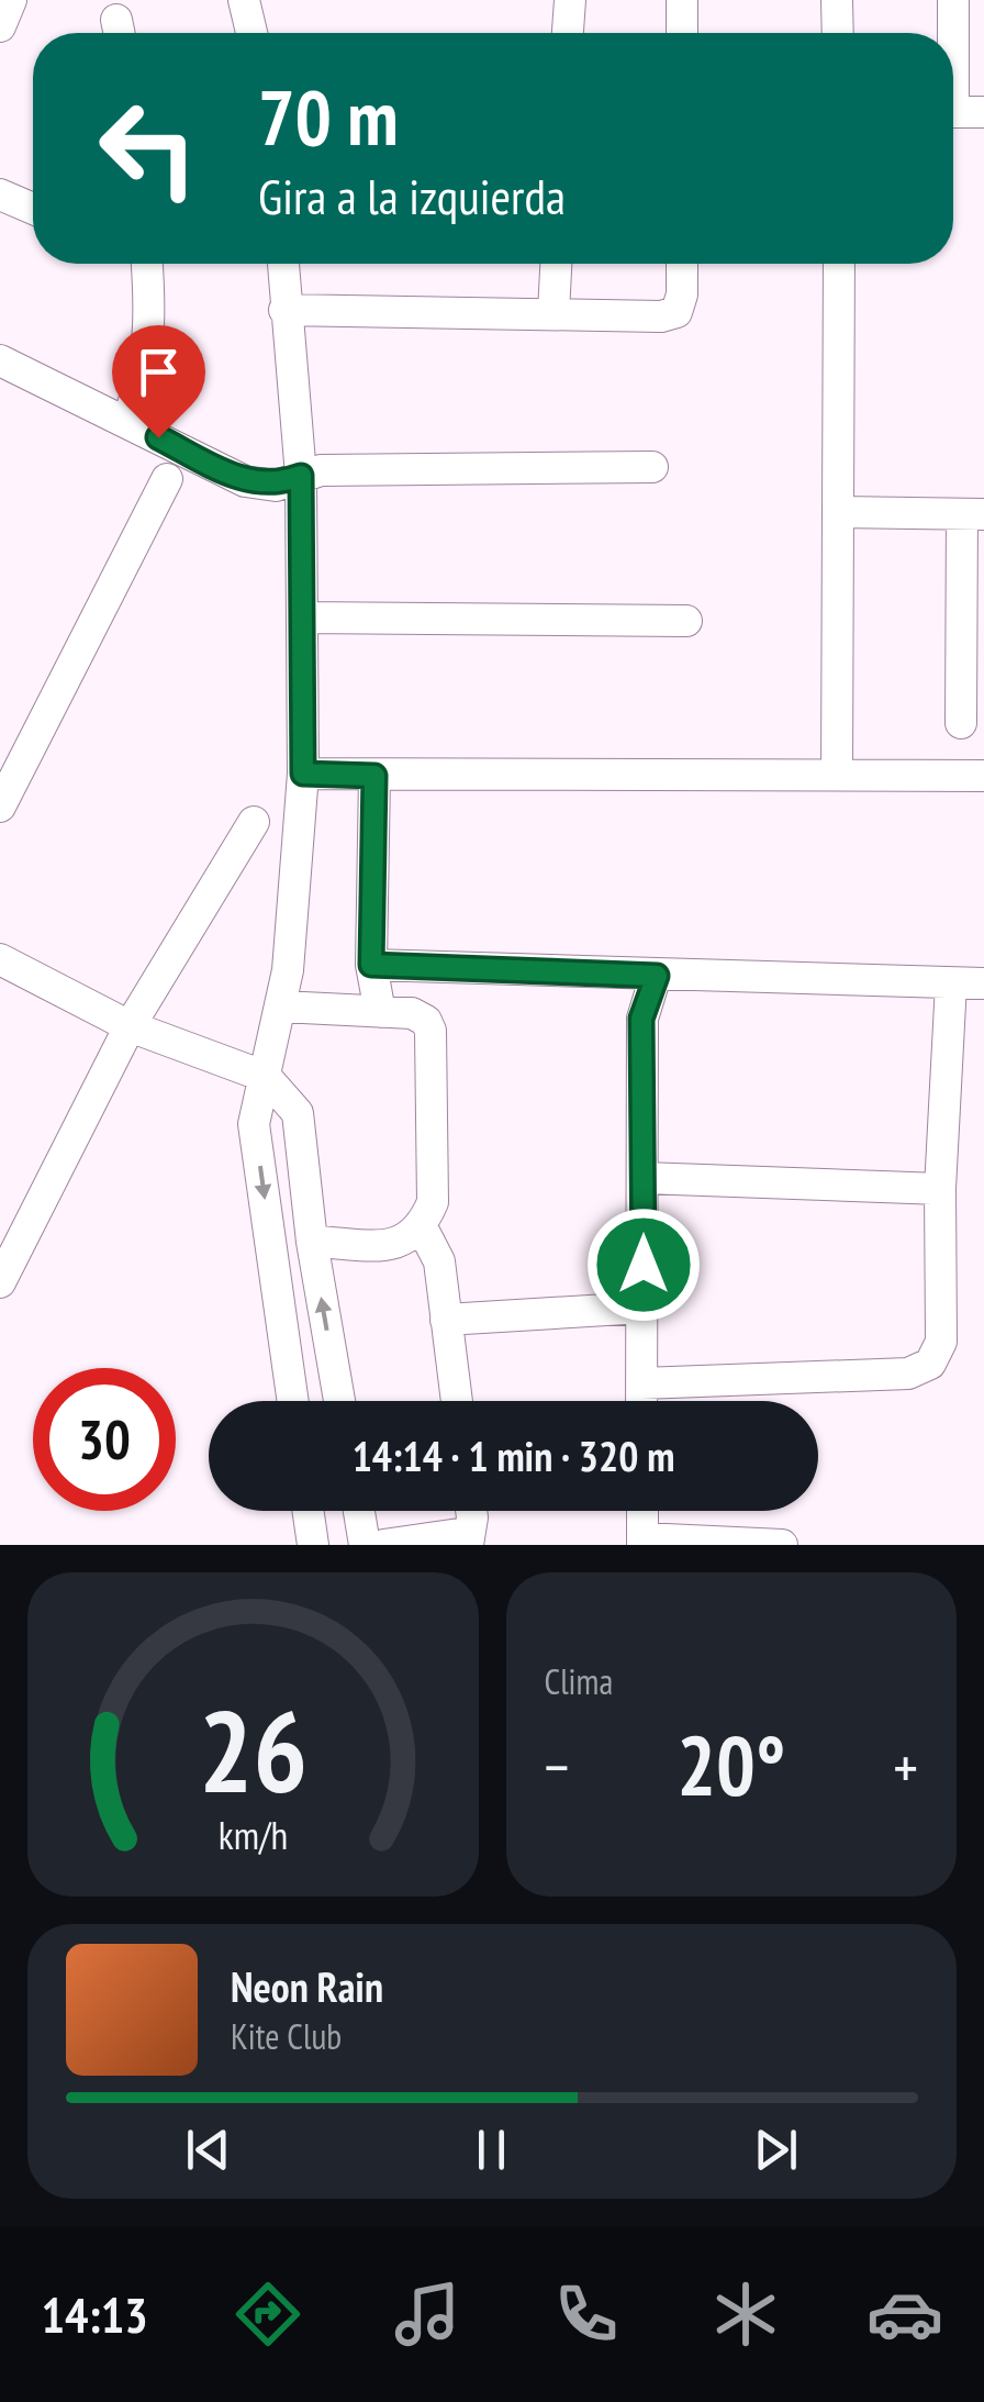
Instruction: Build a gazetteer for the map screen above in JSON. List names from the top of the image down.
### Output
{
  "page": {
    "turn": ["70 m", "Gira a la izquierda"],
    "limit": "30",
    "trip": "14:14 · 1 min · 320 m",
    "tile": "Clima",
    "heat": ["−", "20°", "+"],
    "song": ["Neon Rain", "Kite Club"],
    "tabs": "14:13",
    "gauge": ["26", "km/h"]
  }
}
